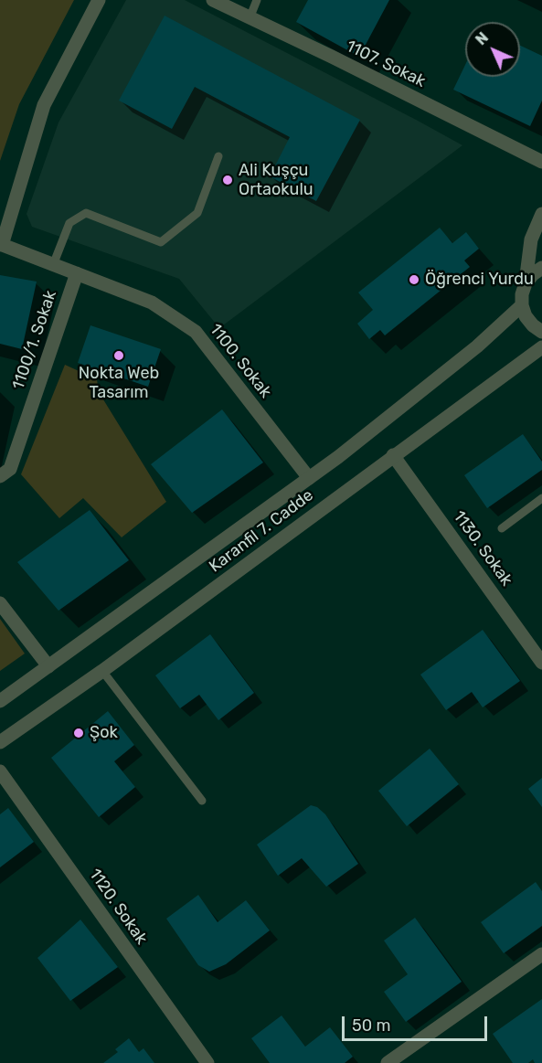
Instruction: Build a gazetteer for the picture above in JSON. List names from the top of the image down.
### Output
{
  "streets": {
    "street": [
      "1107. Sokak",
      "1100/1. Sokak",
      "1100. Sokak",
      "Karanfil 7. Cadde",
      "1130. Sokak",
      "1120. Sokak"
    ]
  },
  "crossings": [
    ["1100/1. Sokak", "1100. Sokak"],
    ["1100. Sokak", "Karanfil 7. Cadde"],
    ["Karanfil 7. Cadde", "1130. Sokak"]
  ],
  "places": [
    "Ali Kuşçu Ortaokulu",
    "Öğrenci Yurdu",
    "Nokta Web Tasarım",
    "Şok"
  ],
  "scale_bar": "50 m",
  "north": "top left"
}
